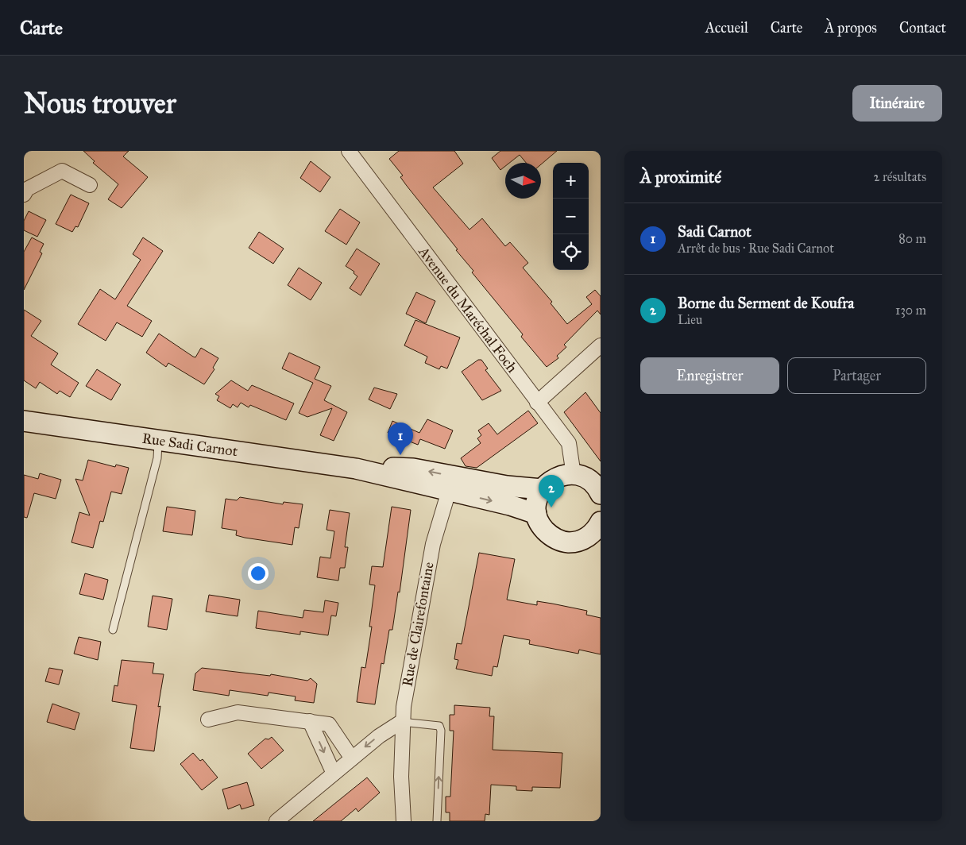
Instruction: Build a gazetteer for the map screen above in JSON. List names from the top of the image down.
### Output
{
  "streets": {
    "main road": ["Rue Sadi Carnot"],
    "street": ["Avenue du Maréchal Foch", "Rue de Clairefontaine"]
  },
  "crossings": [
    ["Rue Sadi Carnot", "Rue de Clairefontaine"]
  ],
  "north": "right",
  "page": {
    "header": "Carte",
    "nav": [
      "Accueil",
      "Carte",
      "À propos",
      "Contact"
    ],
    "buttons": [
      "Itinéraire",
      ["Enregistrer", "Partager"]
    ],
    "title": "Nous trouver",
    "heading": ["À proximité", "2 résultats"],
    "map_buttons": ["+", "−"],
    "list": [
      {
        "mark": "1",
        "name": "Sadi Carnot",
        "note": "Arrêt de bus · Rue Sadi Carnot",
        "value": "80 m"
      },
      {
        "mark": "2",
        "name": "Borne du Serment de Koufra",
        "note": "Lieu",
        "value": "130 m"
      }
    ],
    "pins": ["1", "2"]
  }
}
